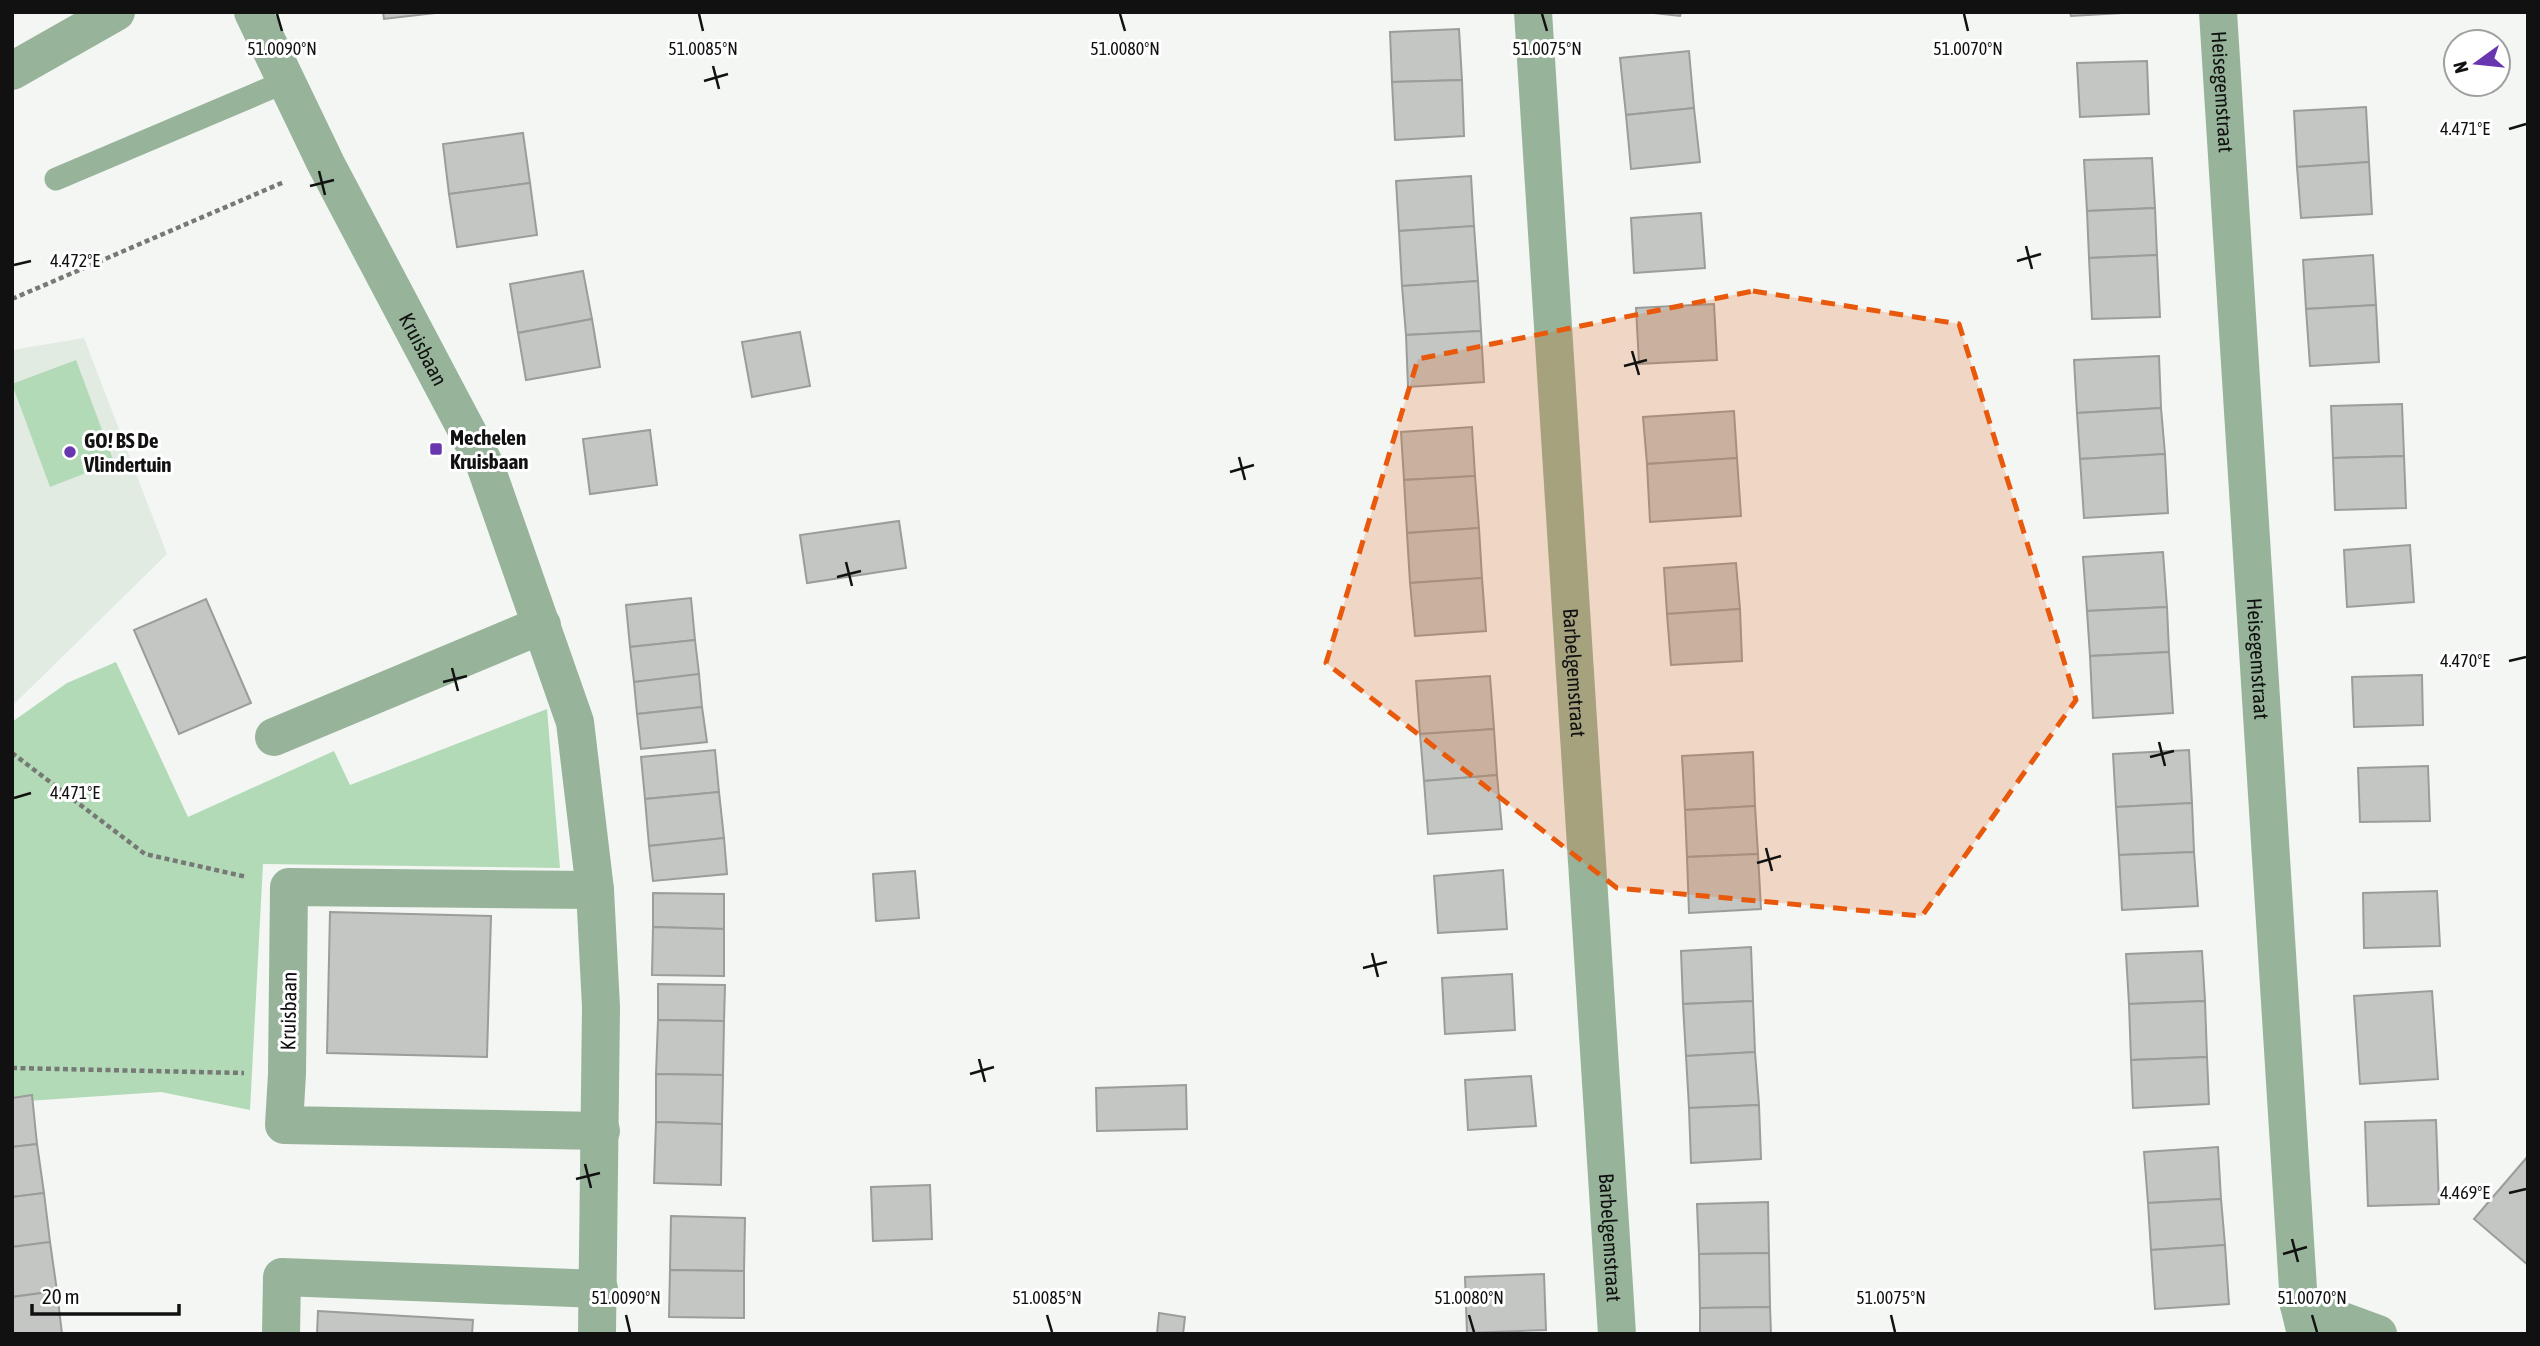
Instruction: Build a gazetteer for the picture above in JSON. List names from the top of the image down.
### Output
{
  "streets": {
    "street": ["Heisegemstraat", "Kruisbaan", "Barbelgemstraat"]
  },
  "places": {
    "transit": ["Mechelen Kruisbaan"],
    "other": ["GO! BS De Vlindertuin"]
  },
  "scale_bar": "20 m",
  "north": "left",
  "coordinates": [
    "51.0085°N",
    "51.0075°N",
    "51.0070°N",
    "51.0090°N",
    "51.0080°N",
    "4.471°E",
    "4.472°E",
    "4.470°E",
    "4.469°E"
  ]
}
